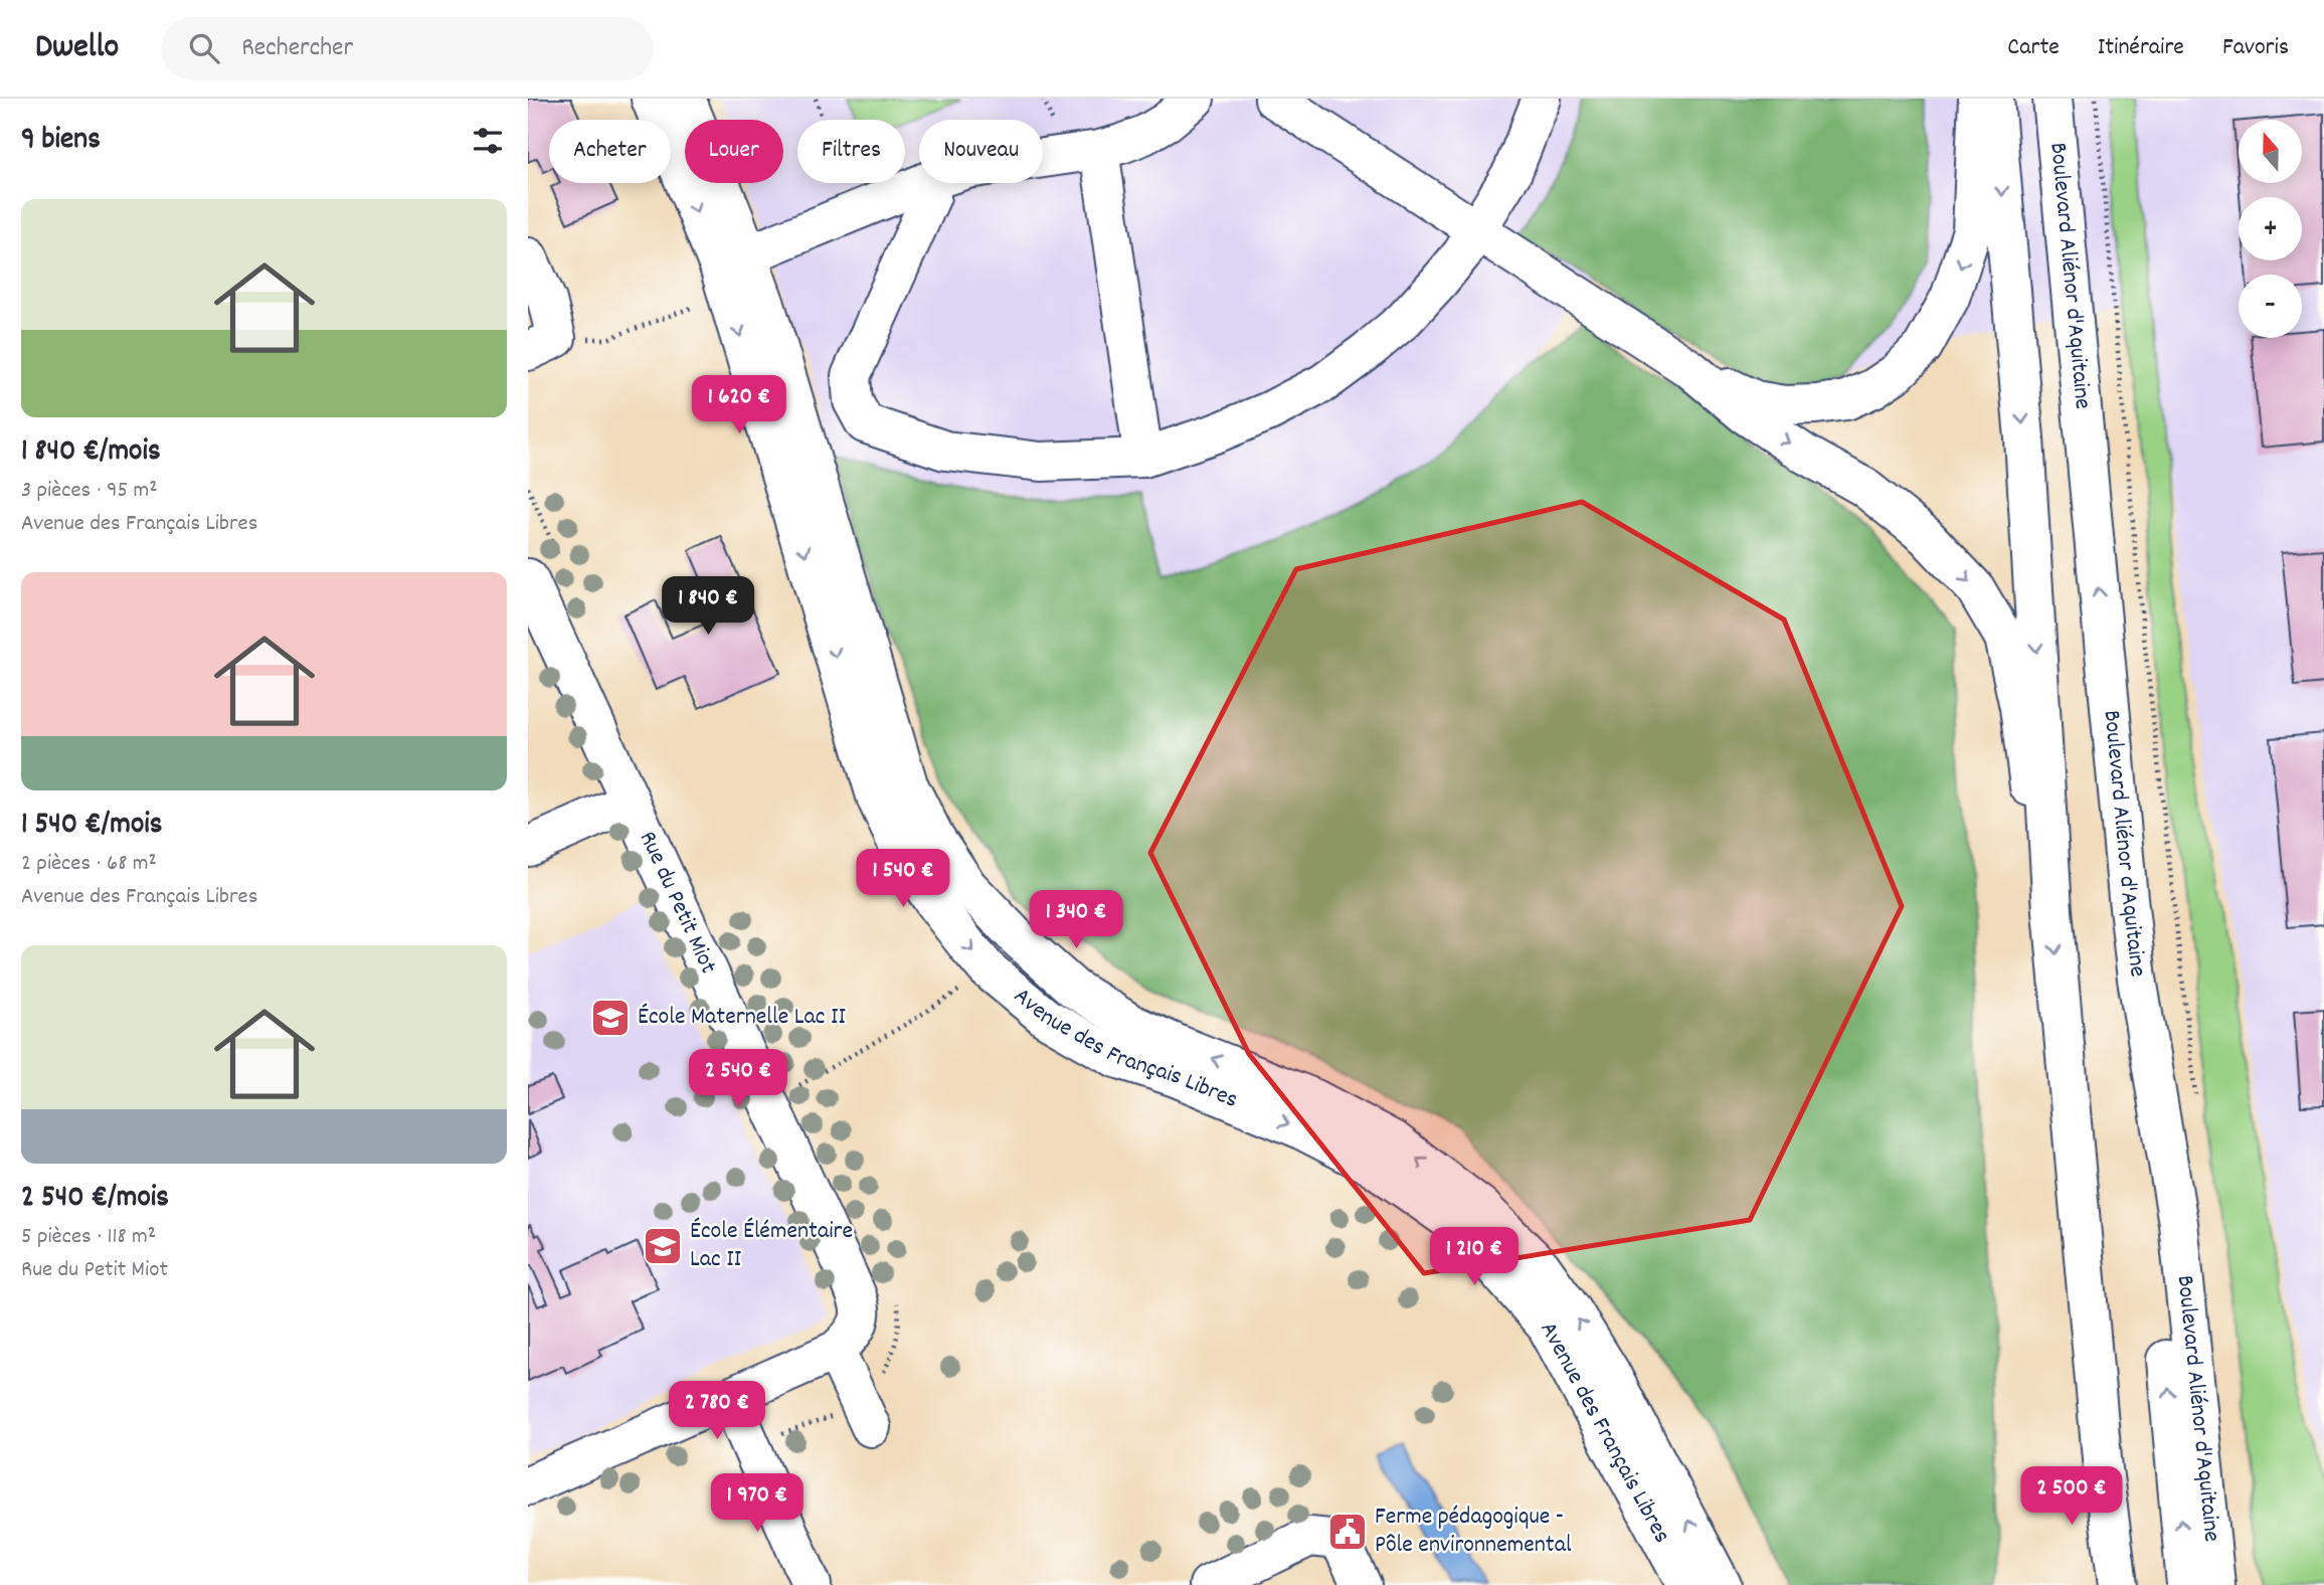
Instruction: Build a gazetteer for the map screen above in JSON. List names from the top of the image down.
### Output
{
  "streets": {
    "main road": ["Boulevard Aliénor d'Aquitaine", "Rue du Petit Miot", "Avenue des Français Libres"]
  },
  "places": {
    "school or university": ["École Maternelle Lac II", "École Élémentaire Lac II"],
    "public building": ["Ferme pédagogique - Pôle environnemental"]
  },
  "north": "top",
  "page": {
    "header": "Dwello",
    "search": "Rechercher",
    "nav": ["Carte", "Itinéraire", "Favoris"],
    "heading": "9 biens",
    "map_buttons": ["+", "−"],
    "chip": [
      "Acheter",
      "Louer",
      "Filtres",
      "Nouveau"
    ],
    "list": [
      {
        "name": "1 840 €/mois",
        "note": "3 pièces · 95 m² · Avenue des Français Libres"
      },
      {
        "name": "1 540 €/mois",
        "note": "2 pièces · 68 m² · Avenue des Français Libres"
      },
      {
        "name": "2 540 €/mois",
        "note": "5 pièces · 118 m² · Rue du Petit Miot"
      }
    ],
    "price": [
      "1 620 €",
      "1 840 €",
      "1 540 €",
      "1 340 €",
      "2 540 €",
      "1 210 €",
      "2 780 €",
      "2 500 €",
      "1 970 €"
    ]
  }
}
